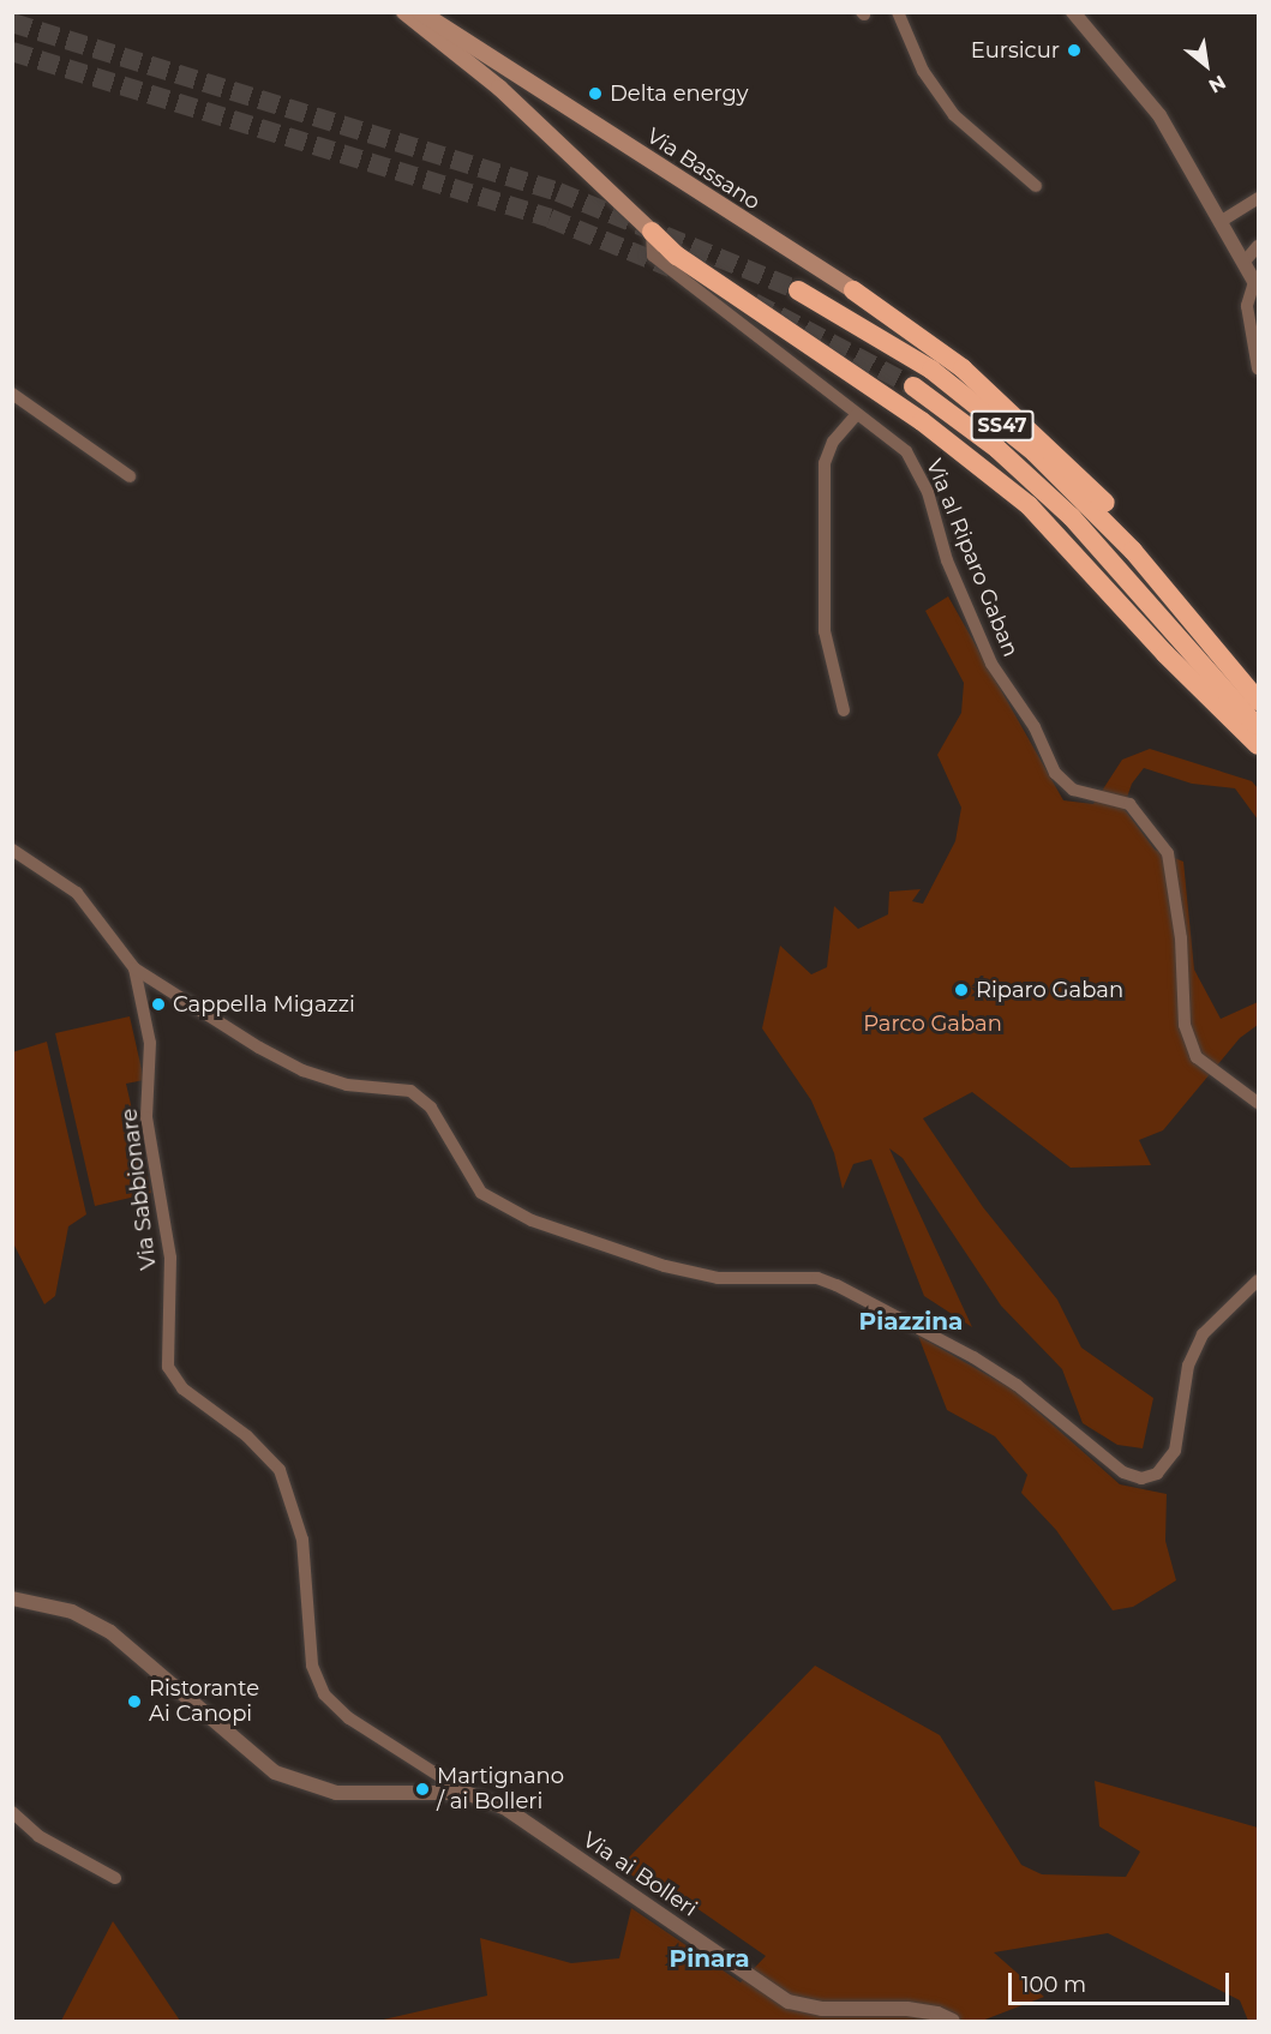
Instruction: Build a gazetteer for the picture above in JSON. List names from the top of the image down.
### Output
{
  "streets": {
    "highway": ["SS47"],
    "main road": ["Via Bassano"],
    "street": ["Via al Riparo Gaban", "Via Sabbionare", "Via ai Bolleri"]
  },
  "crossings": [
    ["Via Sabbionare", "Via ai Bolleri"]
  ],
  "districts": ["Piazzina", "Pinara"],
  "parks": ["Parco Gaban"],
  "places": [
    "Eursicur",
    "Delta energy",
    "Riparo Gaban",
    "Cappella Migazzi",
    "Ristorante Ai Canopi",
    "Martignano / ai Bolleri"
  ],
  "scale_bar": "100 m",
  "north": "bottom right"
}
